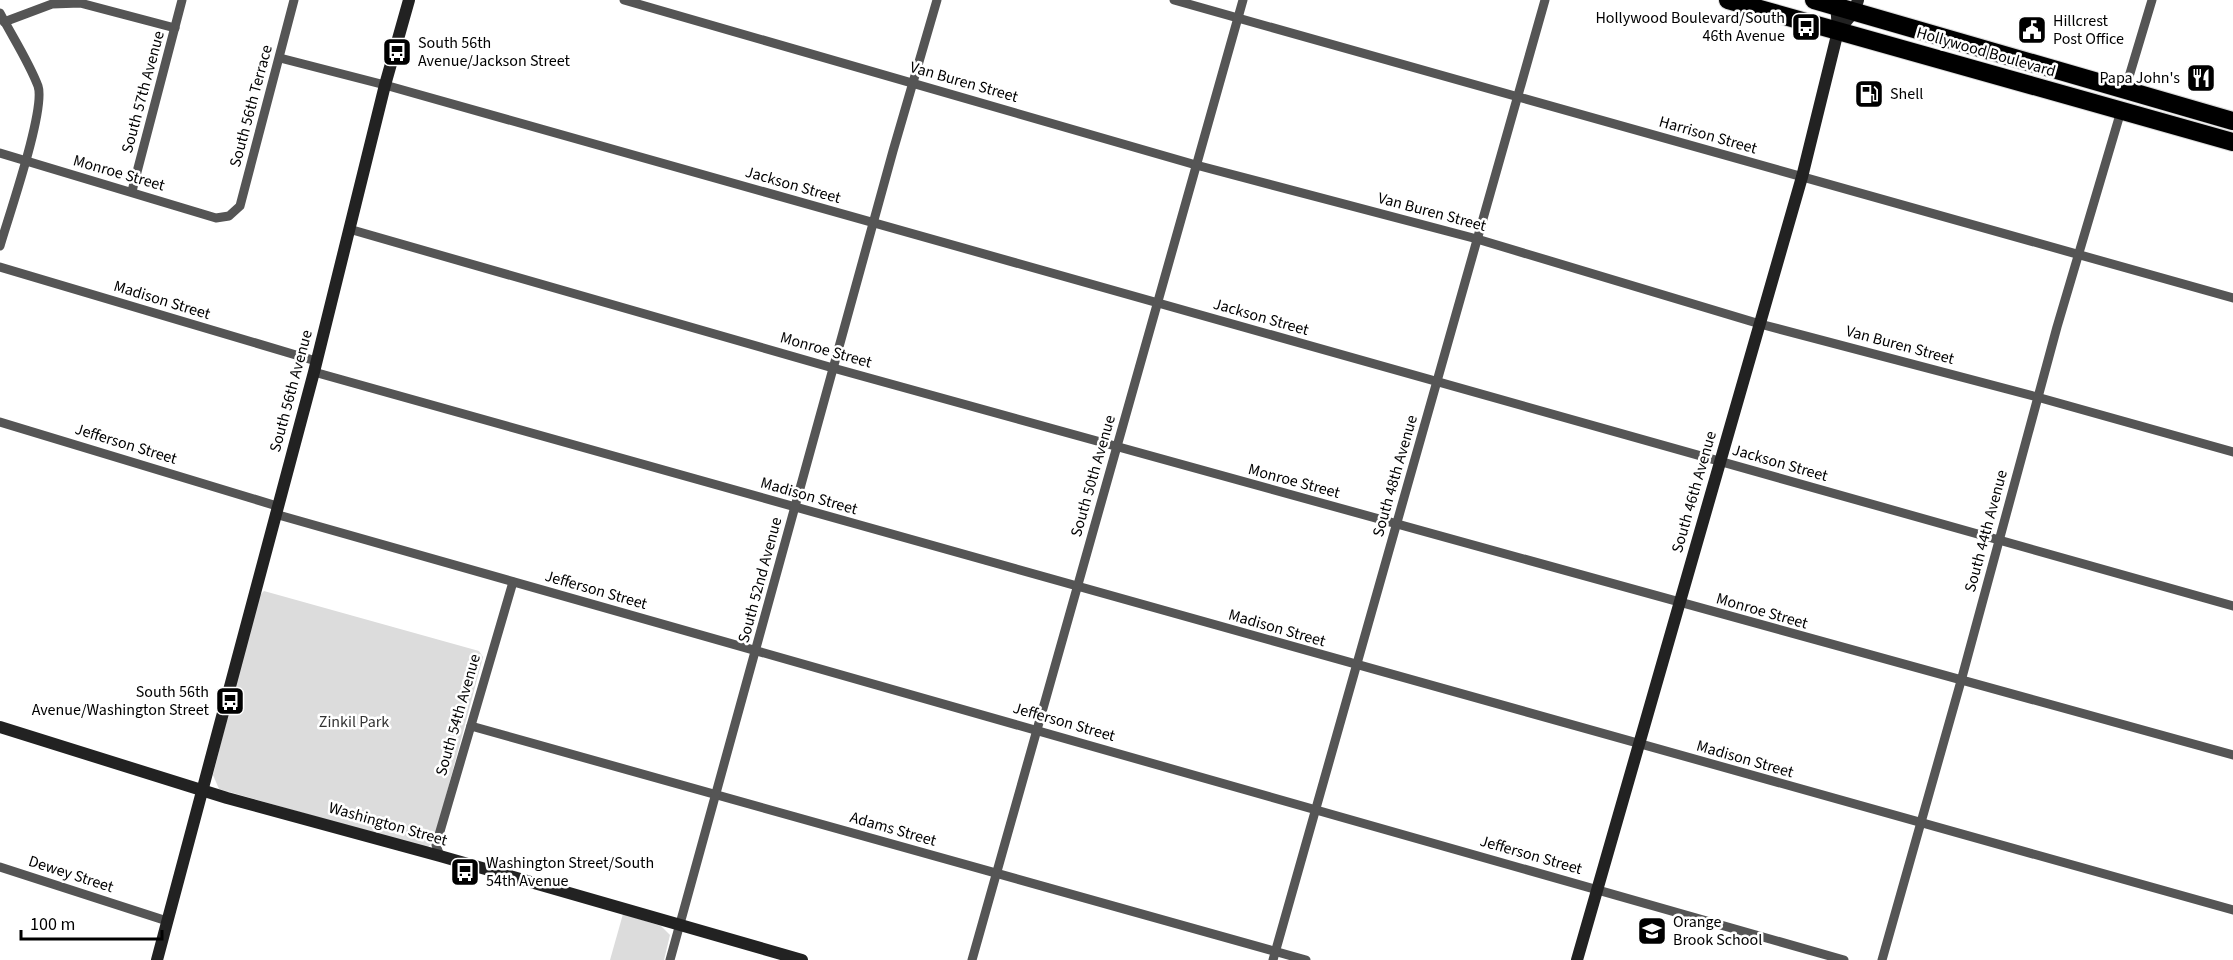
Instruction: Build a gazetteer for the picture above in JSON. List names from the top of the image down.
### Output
{
  "streets": {
    "highway": ["Hollywood Boulevard"],
    "street": [
      "Van Buren Street",
      "South 57th Avenue",
      "South 56th Terrace",
      "Harrison Street",
      "Monroe Street",
      "Jackson Street",
      "Madison Street",
      "South 56th Avenue",
      "Jefferson Street",
      "South 50th Avenue",
      "South 48th Avenue",
      "South 46th Avenue",
      "South 44th Avenue",
      "South 52nd Avenue",
      "South 54th Avenue",
      "Washington Street",
      "Adams Street",
      "Dewey Street"
    ]
  },
  "crossings": [
    ["Hollywood Boulevard", "South 46th Avenue"],
    ["Hollywood Boulevard", "South 44th Avenue"],
    ["Van Buren Street", "South 50th Avenue"],
    ["Van Buren Street", "South 48th Avenue"],
    ["Van Buren Street", "South 46th Avenue"],
    ["Van Buren Street", "South 44th Avenue"],
    ["Van Buren Street", "South 52nd Avenue"],
    ["South 57th Avenue", "Monroe Street"],
    ["South 56th Terrace", "Monroe Street"],
    ["South 56th Terrace", "Jackson Street"],
    ["Harrison Street", "South 50th Avenue"],
    ["Harrison Street", "South 48th Avenue"],
    ["Harrison Street", "South 46th Avenue"],
    ["Harrison Street", "South 44th Avenue"],
    ["Monroe Street", "South 56th Avenue"],
    ["Monroe Street", "South 50th Avenue"],
    ["Monroe Street", "South 48th Avenue"],
    ["Monroe Street", "South 46th Avenue"],
    ["Monroe Street", "South 44th Avenue"],
    ["Monroe Street", "South 52nd Avenue"],
    ["Jackson Street", "South 56th Avenue"],
    ["Jackson Street", "South 50th Avenue"],
    ["Jackson Street", "South 48th Avenue"],
    ["Jackson Street", "South 46th Avenue"],
    ["Jackson Street", "South 44th Avenue"],
    ["Jackson Street", "South 52nd Avenue"],
    ["Madison Street", "South 56th Avenue"],
    ["Madison Street", "South 50th Avenue"],
    ["Madison Street", "South 48th Avenue"],
    ["Madison Street", "South 46th Avenue"],
    ["Madison Street", "South 44th Avenue"],
    ["Madison Street", "South 52nd Avenue"],
    ["South 56th Avenue", "Jefferson Street"],
    ["South 56th Avenue", "Washington Street"],
    ["South 56th Avenue", "Dewey Street"],
    ["Jefferson Street", "South 50th Avenue"],
    ["Jefferson Street", "South 48th Avenue"],
    ["Jefferson Street", "South 46th Avenue"],
    ["Jefferson Street", "South 52nd Avenue"],
    ["Jefferson Street", "South 54th Avenue"],
    ["South 50th Avenue", "Adams Street"],
    ["South 48th Avenue", "Adams Street"],
    ["South 52nd Avenue", "Washington Street"],
    ["South 52nd Avenue", "Adams Street"],
    ["South 54th Avenue", "Washington Street"],
    ["South 54th Avenue", "Adams Street"]
  ],
  "parks": ["Zinkil Park"],
  "places": {
    "bus stop": [
      "Hollywood Boulevard/South 46th Avenue",
      "South 56th Avenue/Jackson Street",
      "South 56th Avenue/Washington Street",
      "Washington Street/South 54th Avenue"
    ],
    "public building": ["Hillcrest Post Office"],
    "restaurant": ["Papa John's"],
    "fuel station": ["Shell"],
    "school or university": ["Orange Brook School"]
  },
  "scale_bar": "100 m"
}
